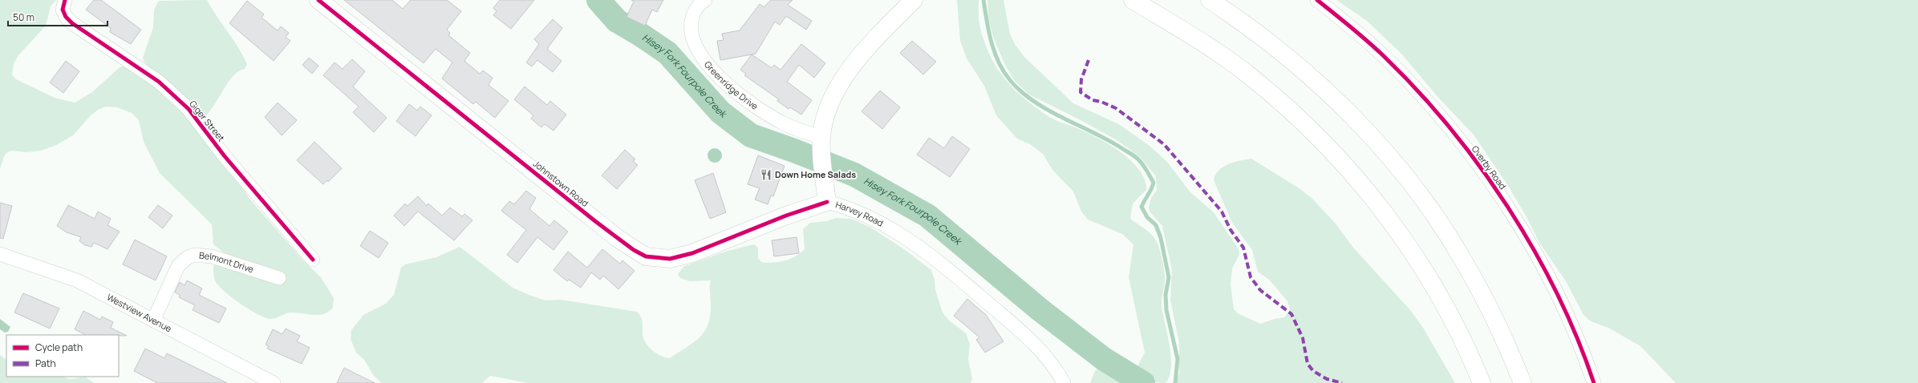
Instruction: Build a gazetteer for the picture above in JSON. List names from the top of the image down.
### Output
{
  "streets": {
    "main road": ["Johnstown Road", "Harvey Road"],
    "street": [
      "Greenridge Drive",
      "Giger Street",
      "Overby Road",
      "Belmont Drive",
      "Westview Avenue"
    ]
  },
  "crossings": [
    ["Greenridge Drive", "Harvey Road"],
    ["Johnstown Road", "Harvey Road"],
    ["Belmont Drive", "Westview Avenue"]
  ],
  "water": ["Hisey Fork Fourpole Creek"],
  "places": {
    "restaurant": ["Down Home Salads"]
  },
  "legend": ["Cycle path", "Path"],
  "scale_bar": "50 m"
}
